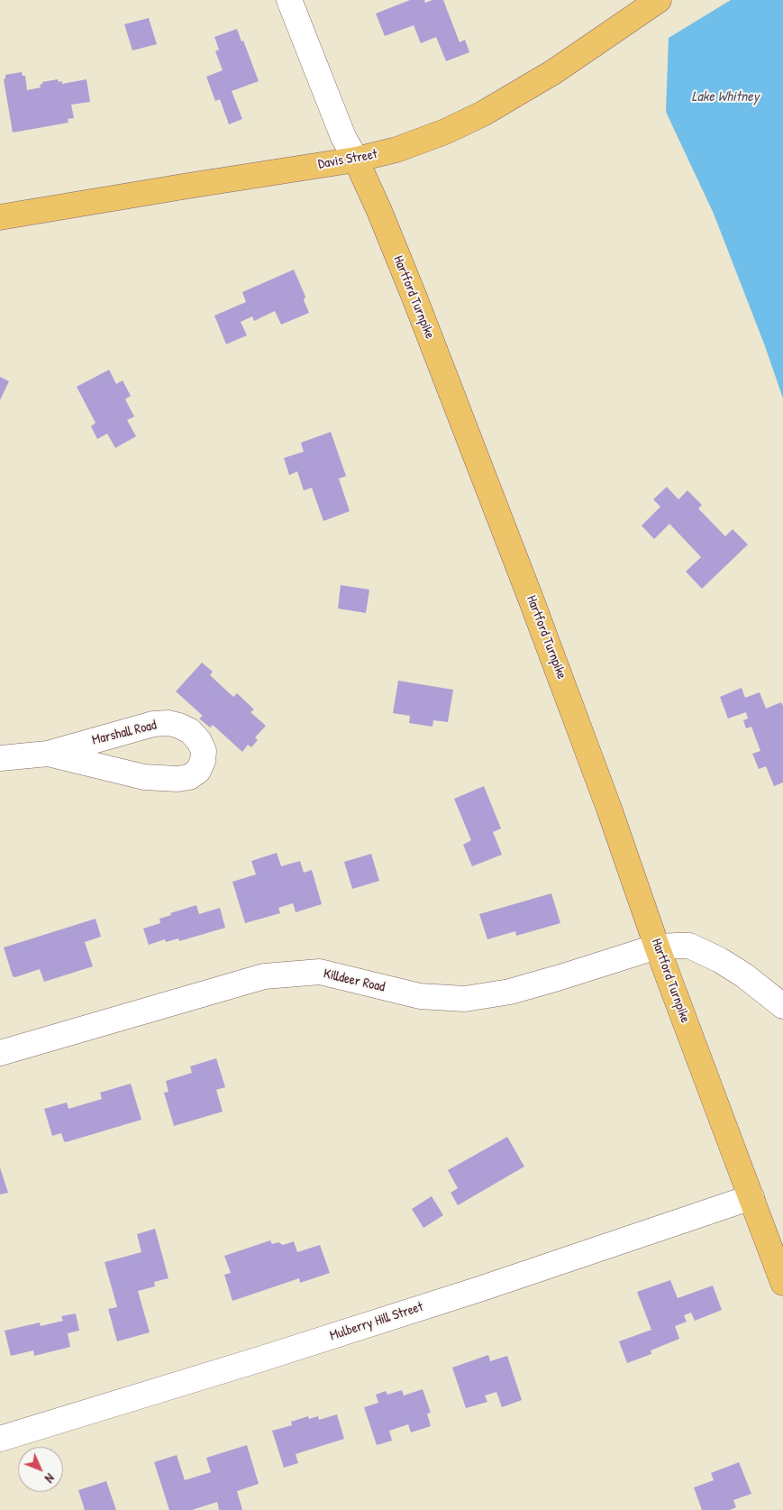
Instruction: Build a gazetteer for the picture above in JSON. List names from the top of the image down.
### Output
{
  "streets": {
    "main road": ["Davis Street", "Hartford Turnpike"],
    "street": ["Marshall Road", "Killdeer Road", "Mulberry Hill Street"]
  },
  "crossings": [
    ["Davis Street", "Hartford Turnpike"],
    ["Hartford Turnpike", "Killdeer Road"],
    ["Hartford Turnpike", "Mulberry Hill Street"]
  ],
  "water": ["Lake Whitney"],
  "north": "bottom right"
}
